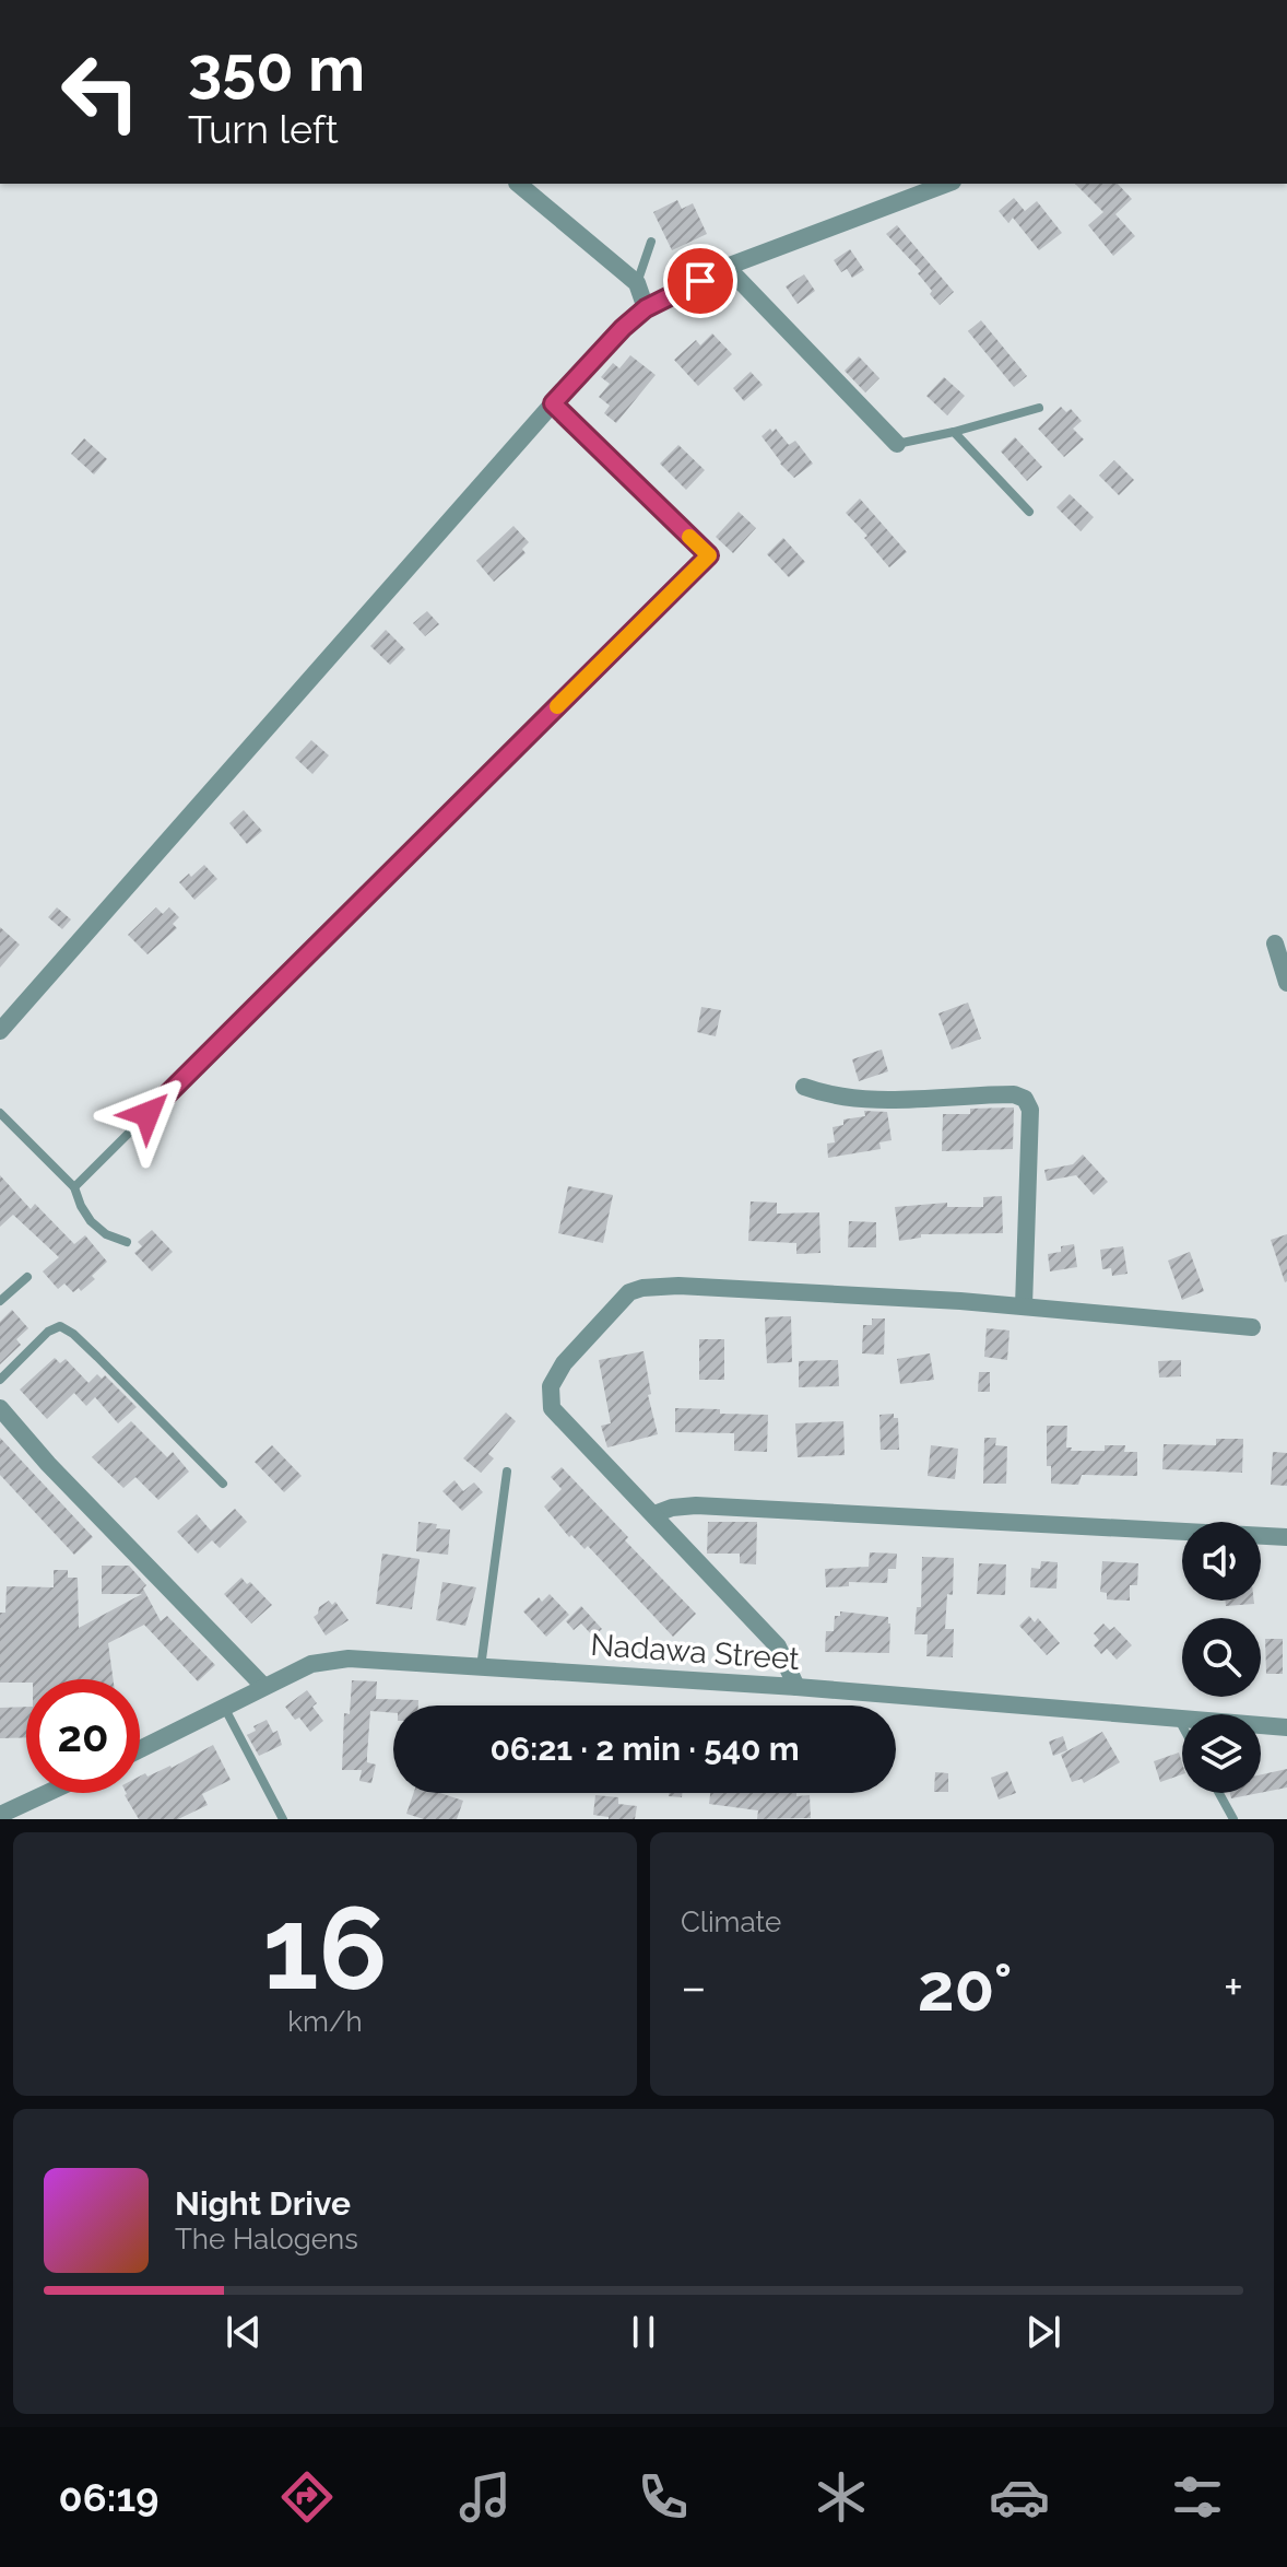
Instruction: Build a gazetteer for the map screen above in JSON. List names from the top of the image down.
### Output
{
  "streets": {
    "street": ["Nadawa Street"]
  },
  "page": {
    "turn": ["350 m", "Turn left"],
    "limit": "20",
    "trip": "06:21 · 2 min · 540 m",
    "tile": [
      ["16", "km/h"],
      "Climate"
    ],
    "heat": ["−", "20°", "+"],
    "song": ["Night Drive", "The Halogens"],
    "tabs": "06:19"
  }
}
